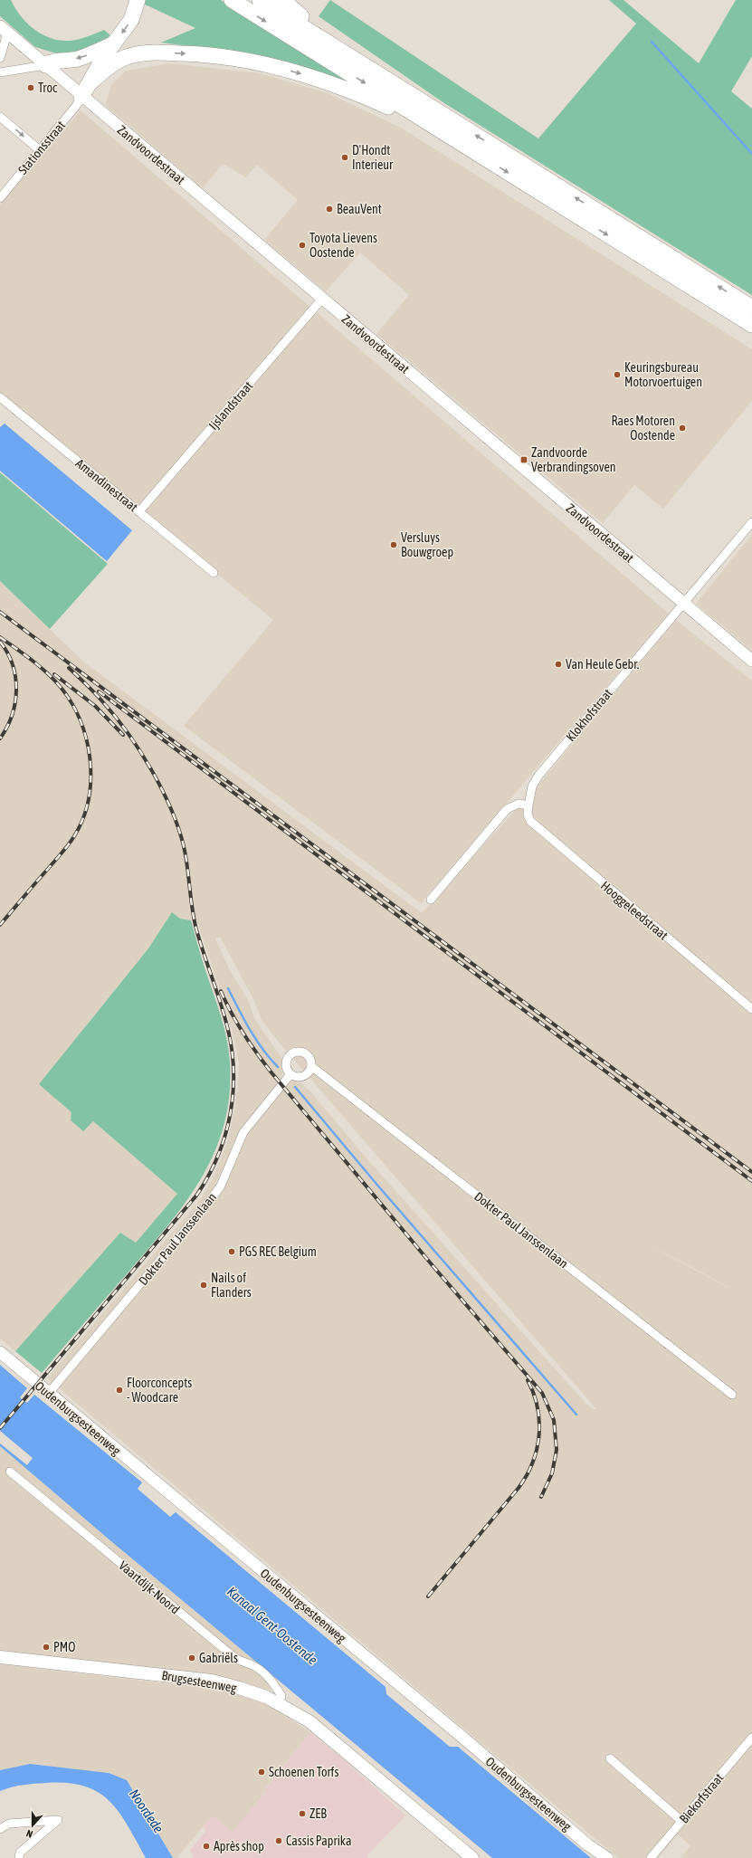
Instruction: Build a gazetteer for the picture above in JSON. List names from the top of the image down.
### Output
{
  "streets": {
    "main road": ["Zandvoordestraat", "Oudenburgsesteenweg", "Brugsesteenweg"],
    "street": [
      "Stationsstraat",
      "Ijslandstraat",
      "Amandinestraat",
      "Klokhofstraat",
      "Hooggeleedstraat",
      "Dokter Paul Janssenlaan",
      "Vaartdijk-Noord",
      "Biekorfstraat"
    ]
  },
  "crossings": [
    ["Stationsstraat", "Zandvoordestraat"],
    ["Zandvoordestraat", "Ijslandstraat"],
    ["Zandvoordestraat", "Klokhofstraat"],
    ["Ijslandstraat", "Amandinestraat"],
    ["Klokhofstraat", "Hooggeleedstraat"],
    ["Dokter Paul Janssenlaan", "Oudenburgsesteenweg"],
    ["Vaartdijk-Noord", "Brugsesteenweg"]
  ],
  "water": ["Kanaal Gent-Oostende", "Noordede"],
  "places": {
    "other": [
      "Troc",
      "D'Hondt Interieur",
      "BeauVent",
      "Toyota Lievens Oostende",
      "Keuringsbureau Motorvoertuigen",
      "Raes Motoren Oostende",
      "Versluys Bouwgroep",
      "Van Heule Gebr.",
      "PGS REC Belgium",
      "Nails of Flanders",
      "Floorconcepts - Woodcare",
      "PMO",
      "Gabriëls",
      "Schoenen Torfs",
      "ZEB",
      "Cassis Paprika",
      "Après shop"
    ],
    "transit": ["Zandvoorde Verbrandingsoven"]
  },
  "north": "bottom"
}
